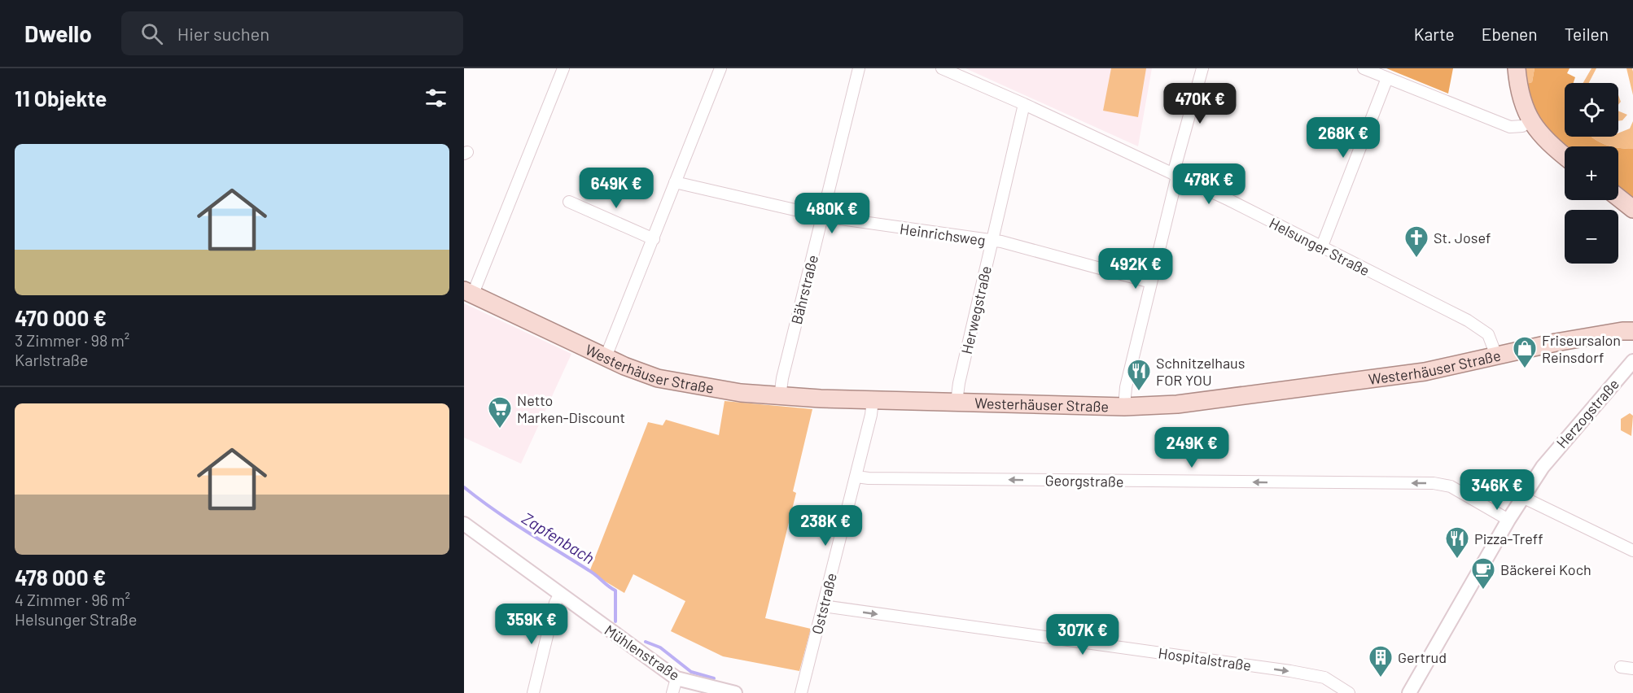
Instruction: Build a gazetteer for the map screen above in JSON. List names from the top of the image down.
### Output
{
  "streets": {
    "main road": ["Westerhäuser Straße"],
    "street": [
      "Heinrichsweg",
      "Helsunger Straße",
      "Bährstraße",
      "Herwegstraße",
      "Herzogstraße",
      "Georgstraße",
      "Oststraße",
      "Mühlenstraße",
      "Hospitalstraße"
    ]
  },
  "crossings": [
    ["Heinrichsweg", "Bährstraße"],
    ["Heinrichsweg", "Herwegstraße"],
    ["Helsunger Straße", "Herwegstraße"],
    ["Helsunger Straße", "Westerhäuser Straße"],
    ["Bährstraße", "Westerhäuser Straße"],
    ["Herwegstraße", "Westerhäuser Straße"],
    ["Westerhäuser Straße", "Oststraße"],
    ["Herzogstraße", "Georgstraße"],
    ["Georgstraße", "Oststraße"],
    ["Oststraße", "Hospitalstraße"]
  ],
  "one_way": ["Georgstraße", "Hospitalstraße"],
  "water": ["Zapfenbach"],
  "places": {
    "church": ["St. Josef"],
    "shop": ["Friseursalon Reinsdorf"],
    "restaurant": ["Schnitzelhaus FOR YOU", "Pizza-Treff"],
    "supermarket": ["Netto Marken-Discount"],
    "cafe": ["Bäckerei Koch"],
    "building": ["Gertrud"]
  },
  "page": {
    "header": "Dwello",
    "search": "Hier suchen",
    "nav": ["Karte", "Ebenen", "Teilen"],
    "heading": "11 Objekte",
    "map_buttons": ["+", "−"],
    "price": [
      "470K €",
      "268K €",
      "478K €",
      "649K €",
      "480K €",
      "492K €",
      "249K €",
      "346K €",
      "238K €",
      "359K €",
      "307K €"
    ],
    "list": [
      {
        "name": "470 000 €",
        "note": "3 Zimmer · 98 m² · Karlstraße"
      },
      {
        "name": "478 000 €",
        "note": "4 Zimmer · 96 m² · Helsunger Straße"
      }
    ]
  }
}
